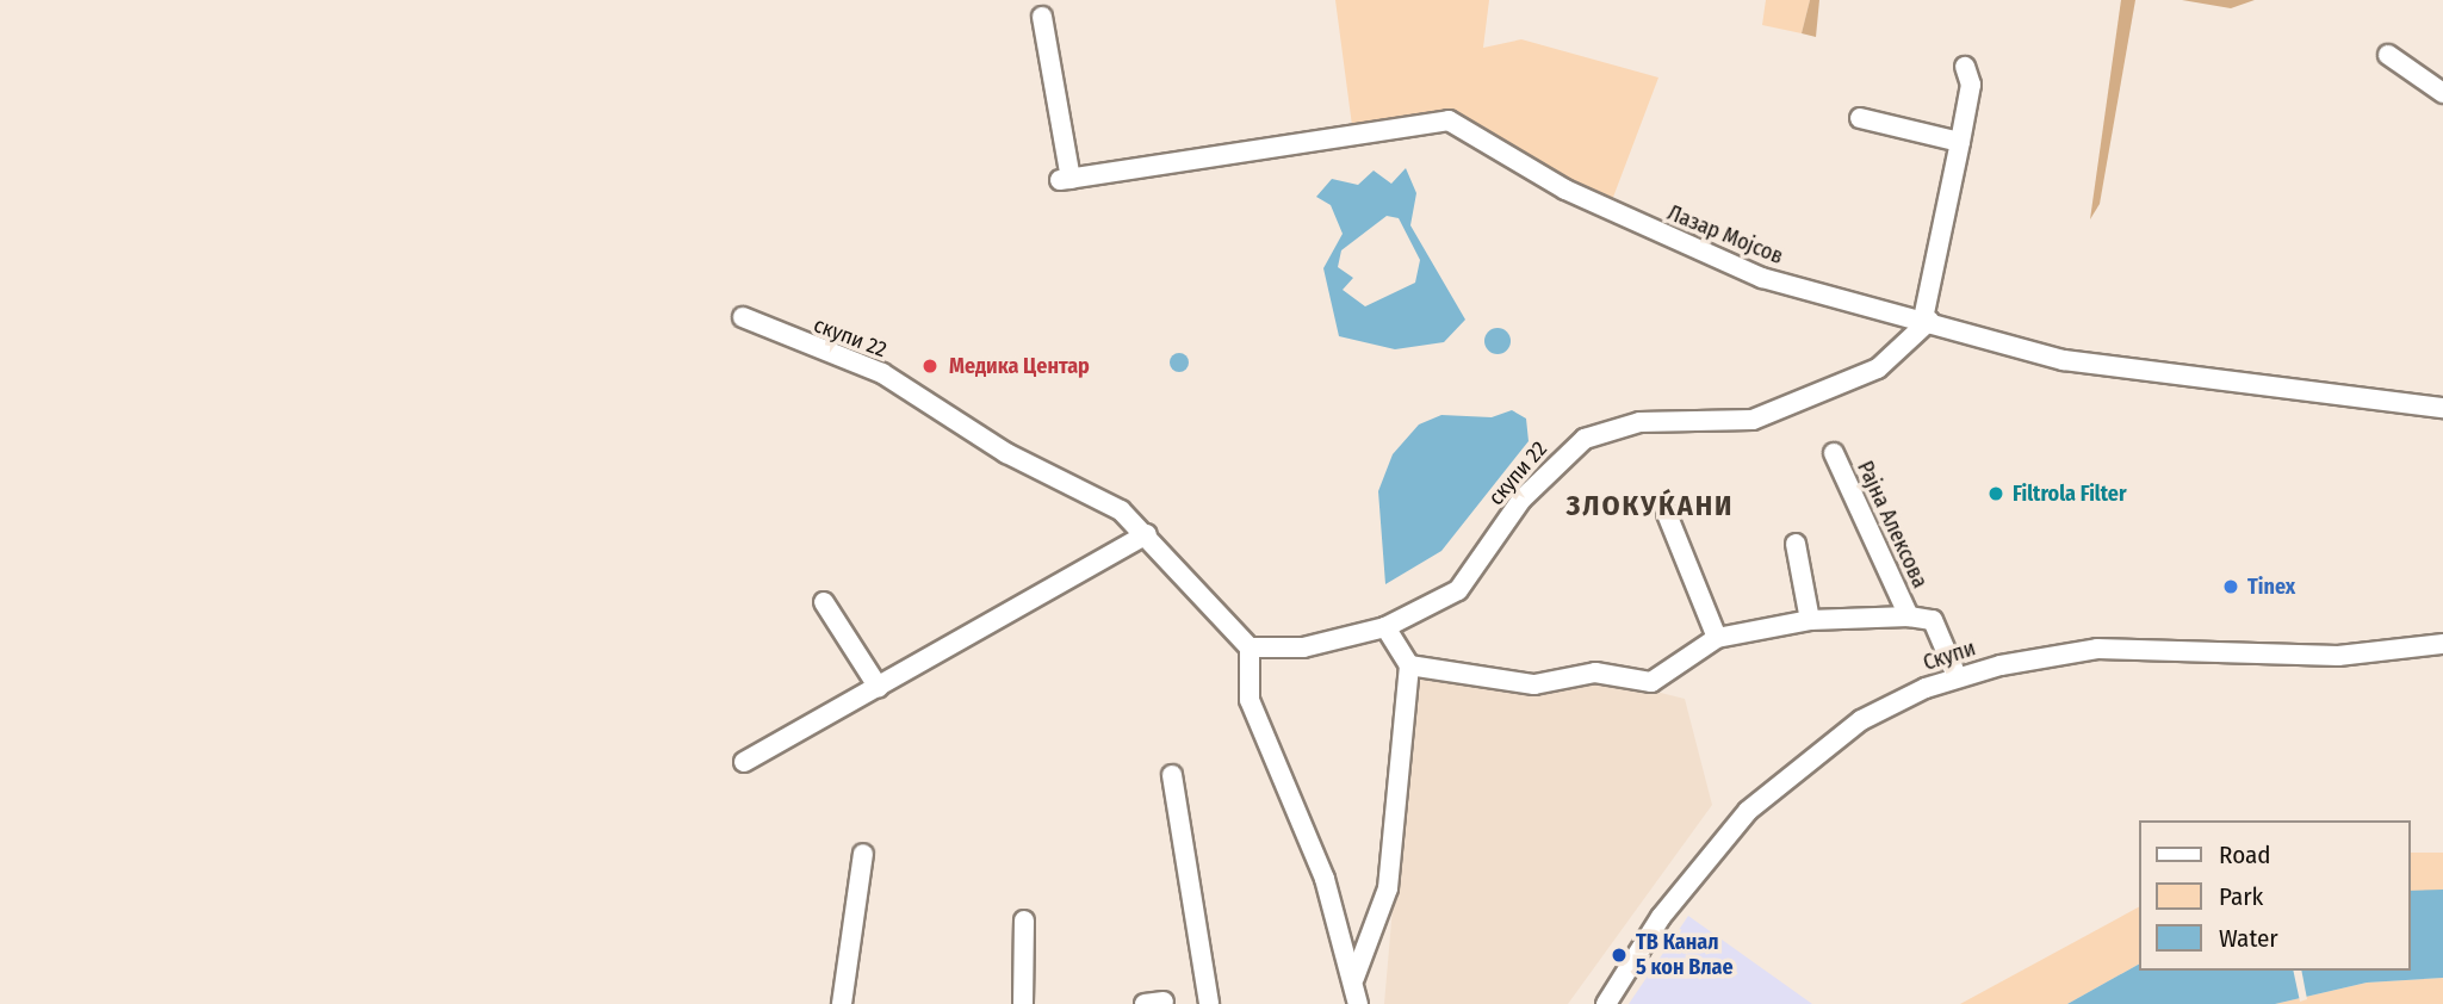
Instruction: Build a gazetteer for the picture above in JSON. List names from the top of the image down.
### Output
{
  "streets": {
    "street": [
      "Лазар Мојсов",
      "скупи 22",
      "Рајна Алексова",
      "Скупи"
    ]
  },
  "crossings": [
    ["Лазар Мојсов", "скупи 22"],
    ["Рајна Алексова", "Скупи"]
  ],
  "districts": ["ЗЛОКУЌАНИ"],
  "places": [
    "Медика Центар",
    "Filtrola Filter",
    "Tinex",
    "ТВ Канал 5 кон Влае"
  ],
  "legend": ["Road", "Park", "Water"]
}
